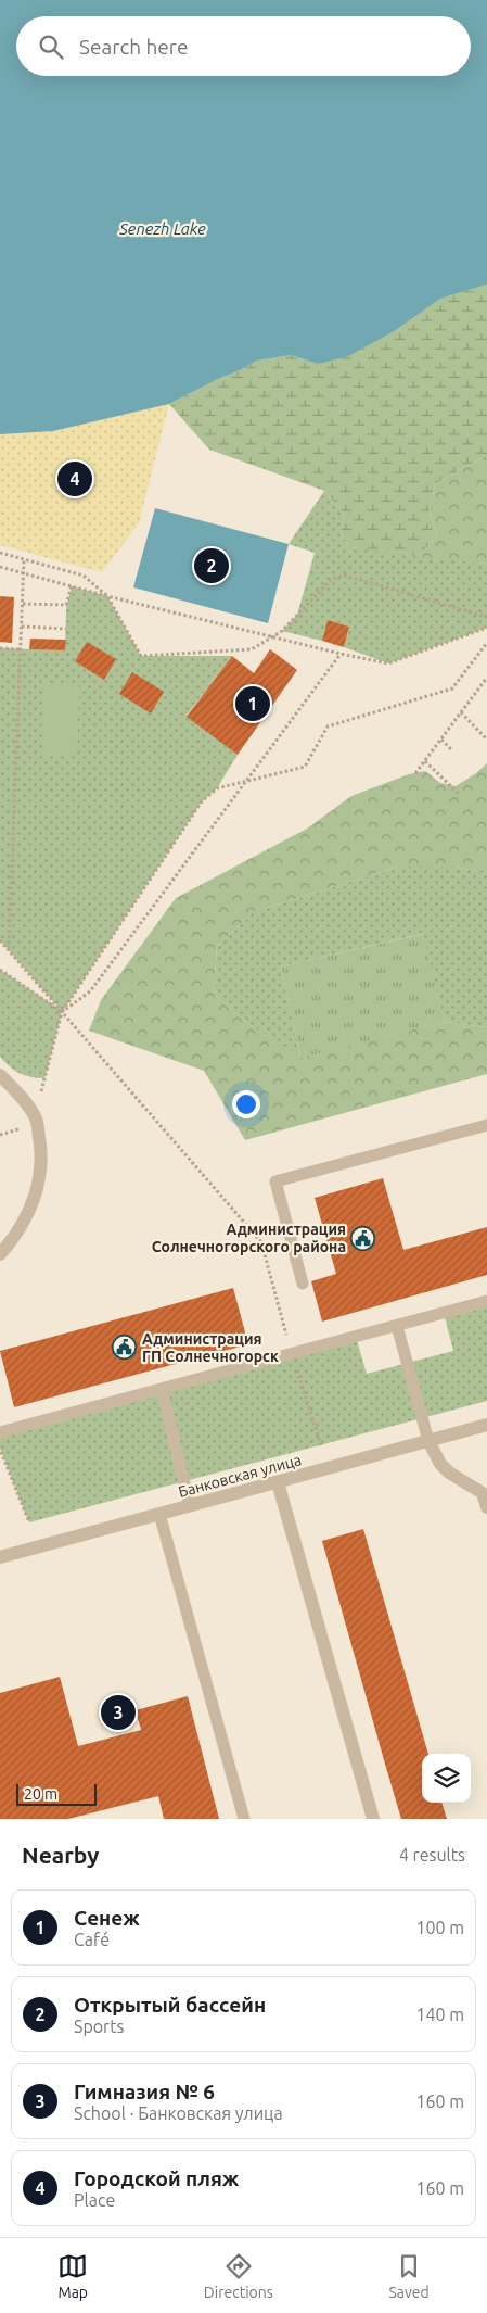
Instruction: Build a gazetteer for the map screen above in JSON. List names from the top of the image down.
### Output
{
  "streets": {
    "street": ["Банковская улица"]
  },
  "water": ["Senezh Lake"],
  "places": {
    "public building": ["Администрация Солнечногорского района", "Администрация ГП Солнечногорск"]
  },
  "scale_bar": "20 m",
  "page": {
    "search": "Search here",
    "pins": [
      "4",
      "2",
      "1",
      "3"
    ],
    "scale": "20 m",
    "heading": ["Nearby", "4 results"],
    "list": [
      {
        "mark": "1",
        "name": "Сенеж",
        "note": "Café",
        "value": "100 m"
      },
      {
        "mark": "2",
        "name": "Открытый бассейн",
        "note": "Sports",
        "value": "140 m"
      },
      {
        "mark": "3",
        "name": "Гимназия № 6",
        "note": "School · Банковская улица",
        "value": "160 m"
      },
      {
        "mark": "4",
        "name": "Городской пляж",
        "note": "Place",
        "value": "160 m"
      }
    ],
    "nav": ["Map", "Directions", "Saved"]
  }
}
